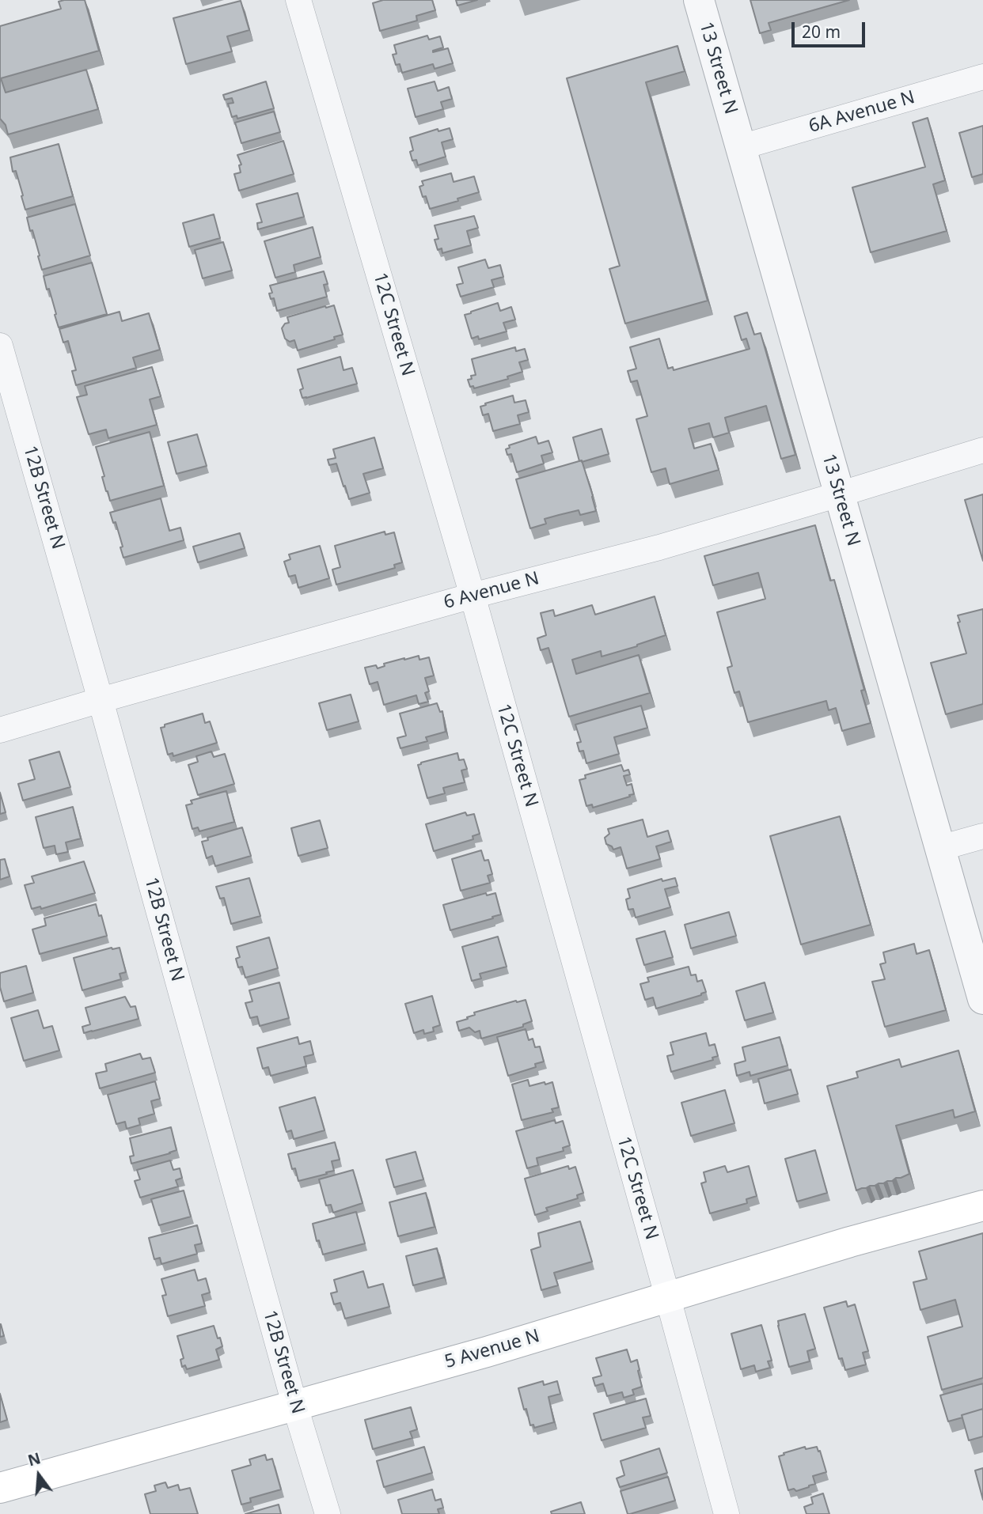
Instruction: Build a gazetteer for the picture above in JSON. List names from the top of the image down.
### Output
{
  "streets": {
    "main road": ["5 Avenue N"],
    "street": [
      "13 Street N",
      "6A Avenue N",
      "12C Street N",
      "12B Street N",
      "6 Avenue N"
    ]
  },
  "crossings": [
    ["13 Street N", "6A Avenue N"],
    ["13 Street N", "6 Avenue N"],
    ["12C Street N", "6 Avenue N"],
    ["12C Street N", "5 Avenue N"],
    ["12B Street N", "6 Avenue N"],
    ["12B Street N", "5 Avenue N"]
  ],
  "scale_bar": "20 m",
  "north": "top"
}
